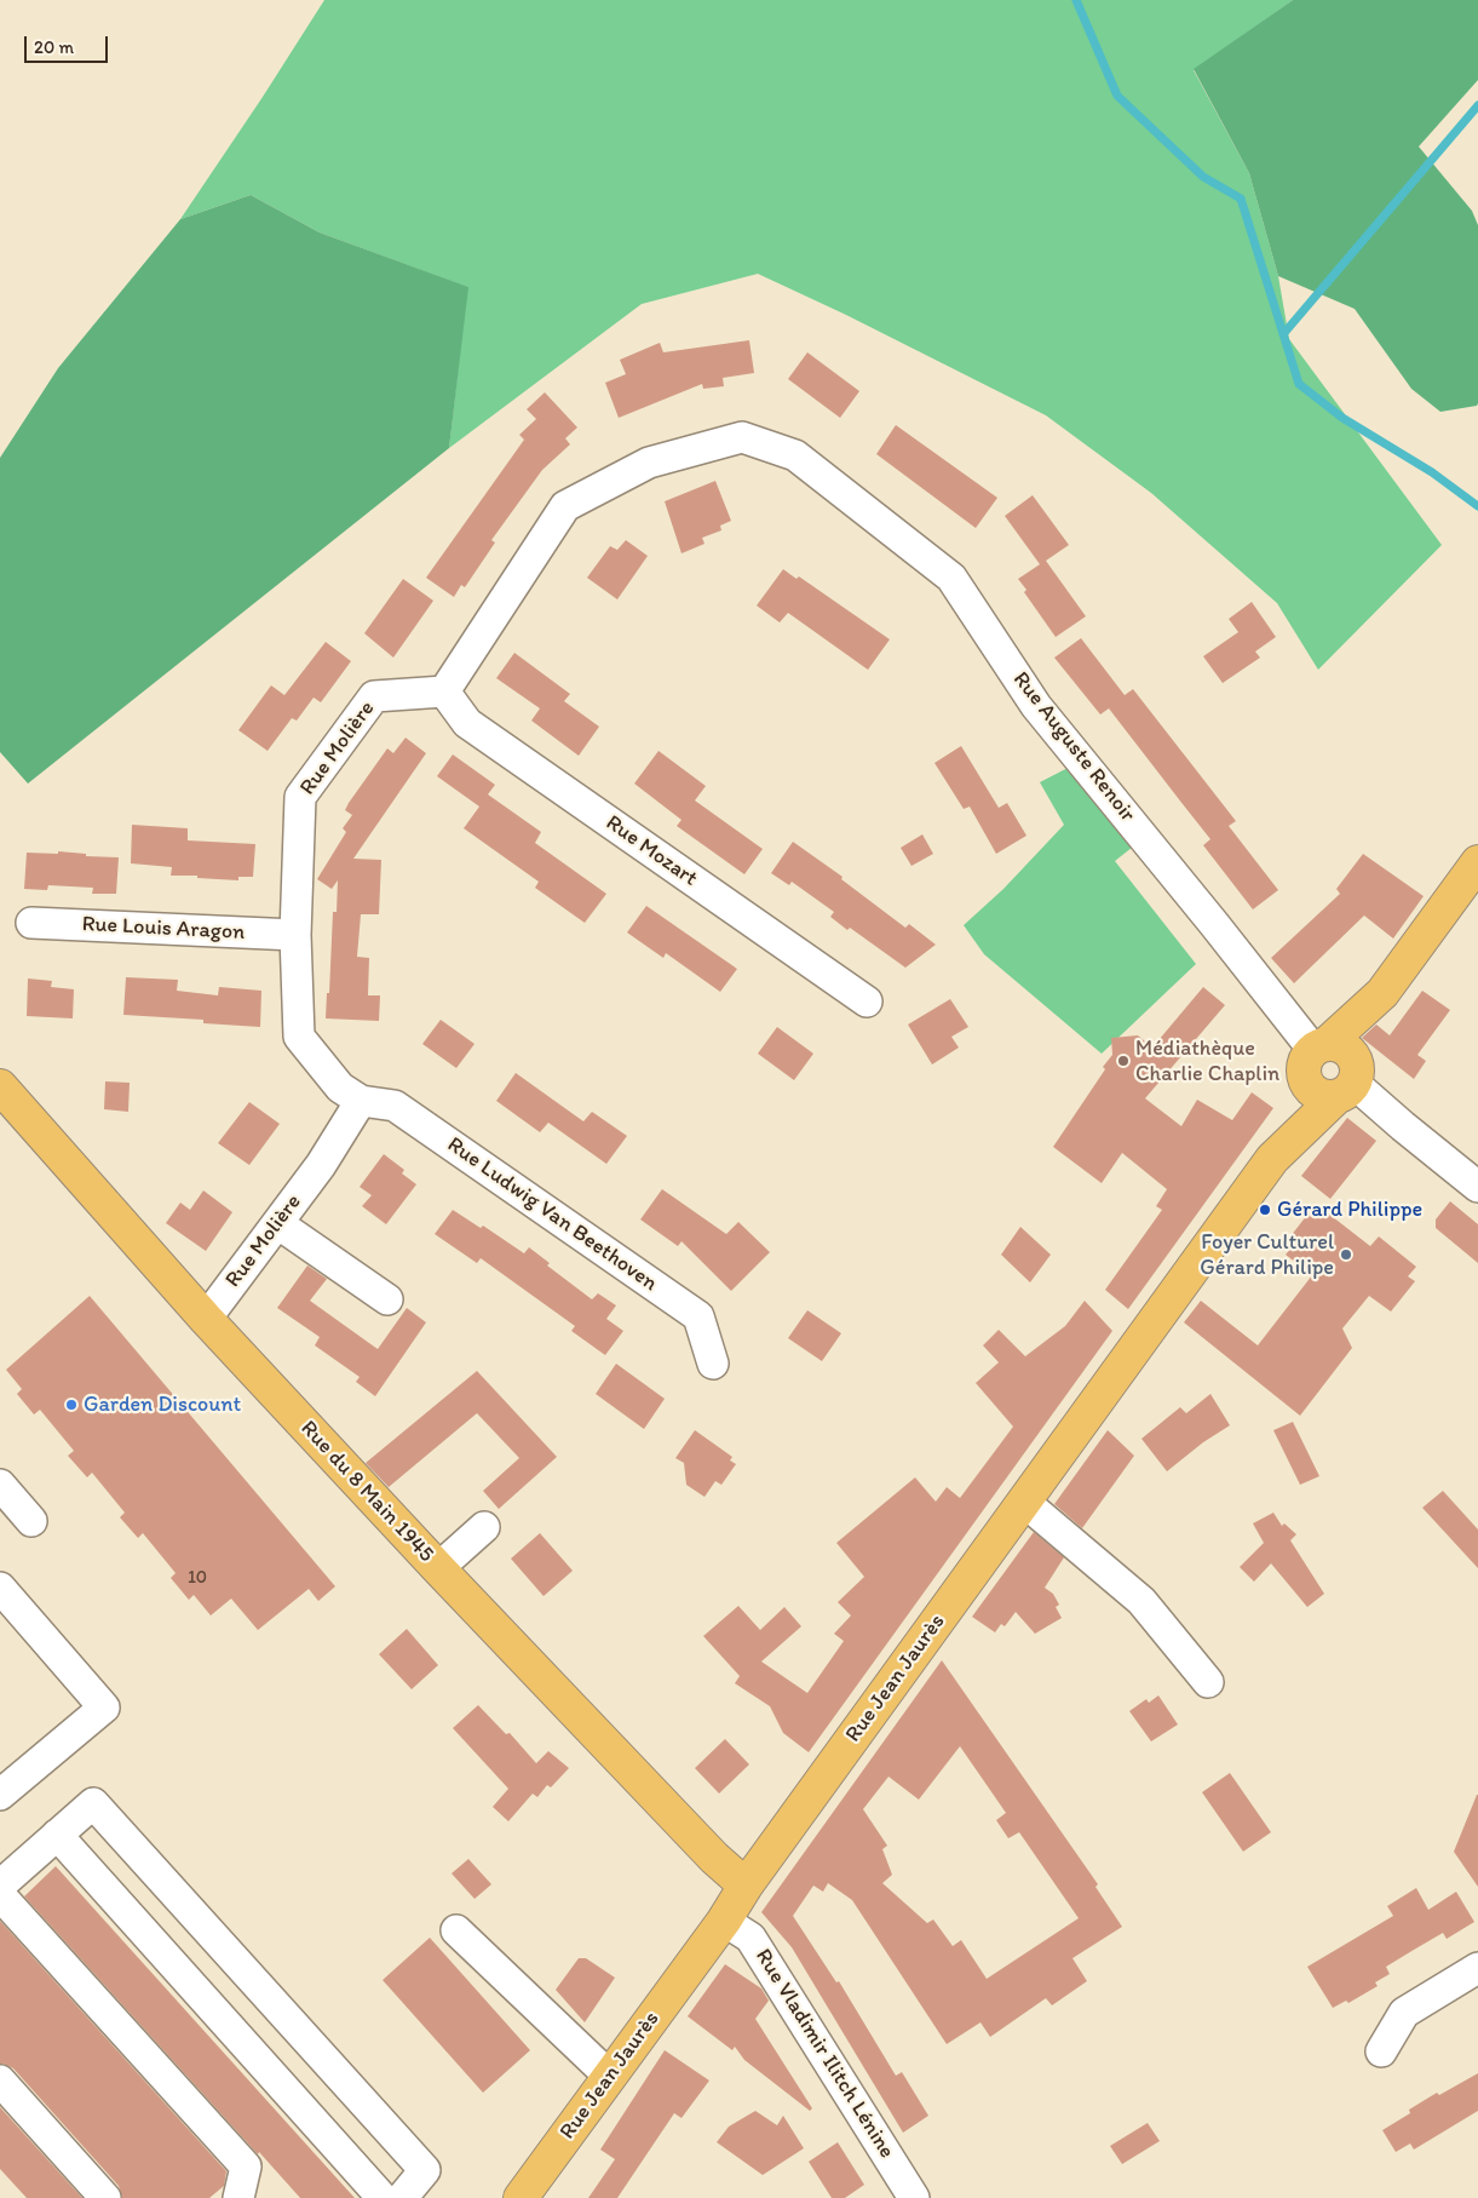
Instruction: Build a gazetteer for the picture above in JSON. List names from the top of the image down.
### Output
{
  "streets": {
    "main road": ["Rue du 8 Main 1945", "Rue Jean Jaurès"],
    "street": [
      "Rue Auguste Renoir",
      "Rue Molière",
      "Rue Mozart",
      "Rue Louis Aragon",
      "Rue Ludwig Van Beethoven",
      "Rue Vladimir Ilitch Lénine"
    ]
  },
  "crossings": [
    ["Rue Auguste Renoir", "Rue Molière"],
    ["Rue Auguste Renoir", "Rue Mozart"],
    ["Rue Molière", "Rue Mozart"],
    ["Rue Molière", "Rue Louis Aragon"],
    ["Rue Molière", "Rue Ludwig Van Beethoven"],
    ["Rue Molière", "Rue du 8 Main 1945"],
    ["Rue du 8 Main 1945", "Rue Jean Jaurès"],
    ["Rue Jean Jaurès", "Rue Vladimir Ilitch Lénine"]
  ],
  "places": [
    "Médiathèque Charlie Chaplin",
    "Gérard Philippe",
    "Foyer Culturel Gérard Philipe",
    "Garden Discount"
  ],
  "house_numbers": ["10"],
  "scale_bar": "20 m"
}
